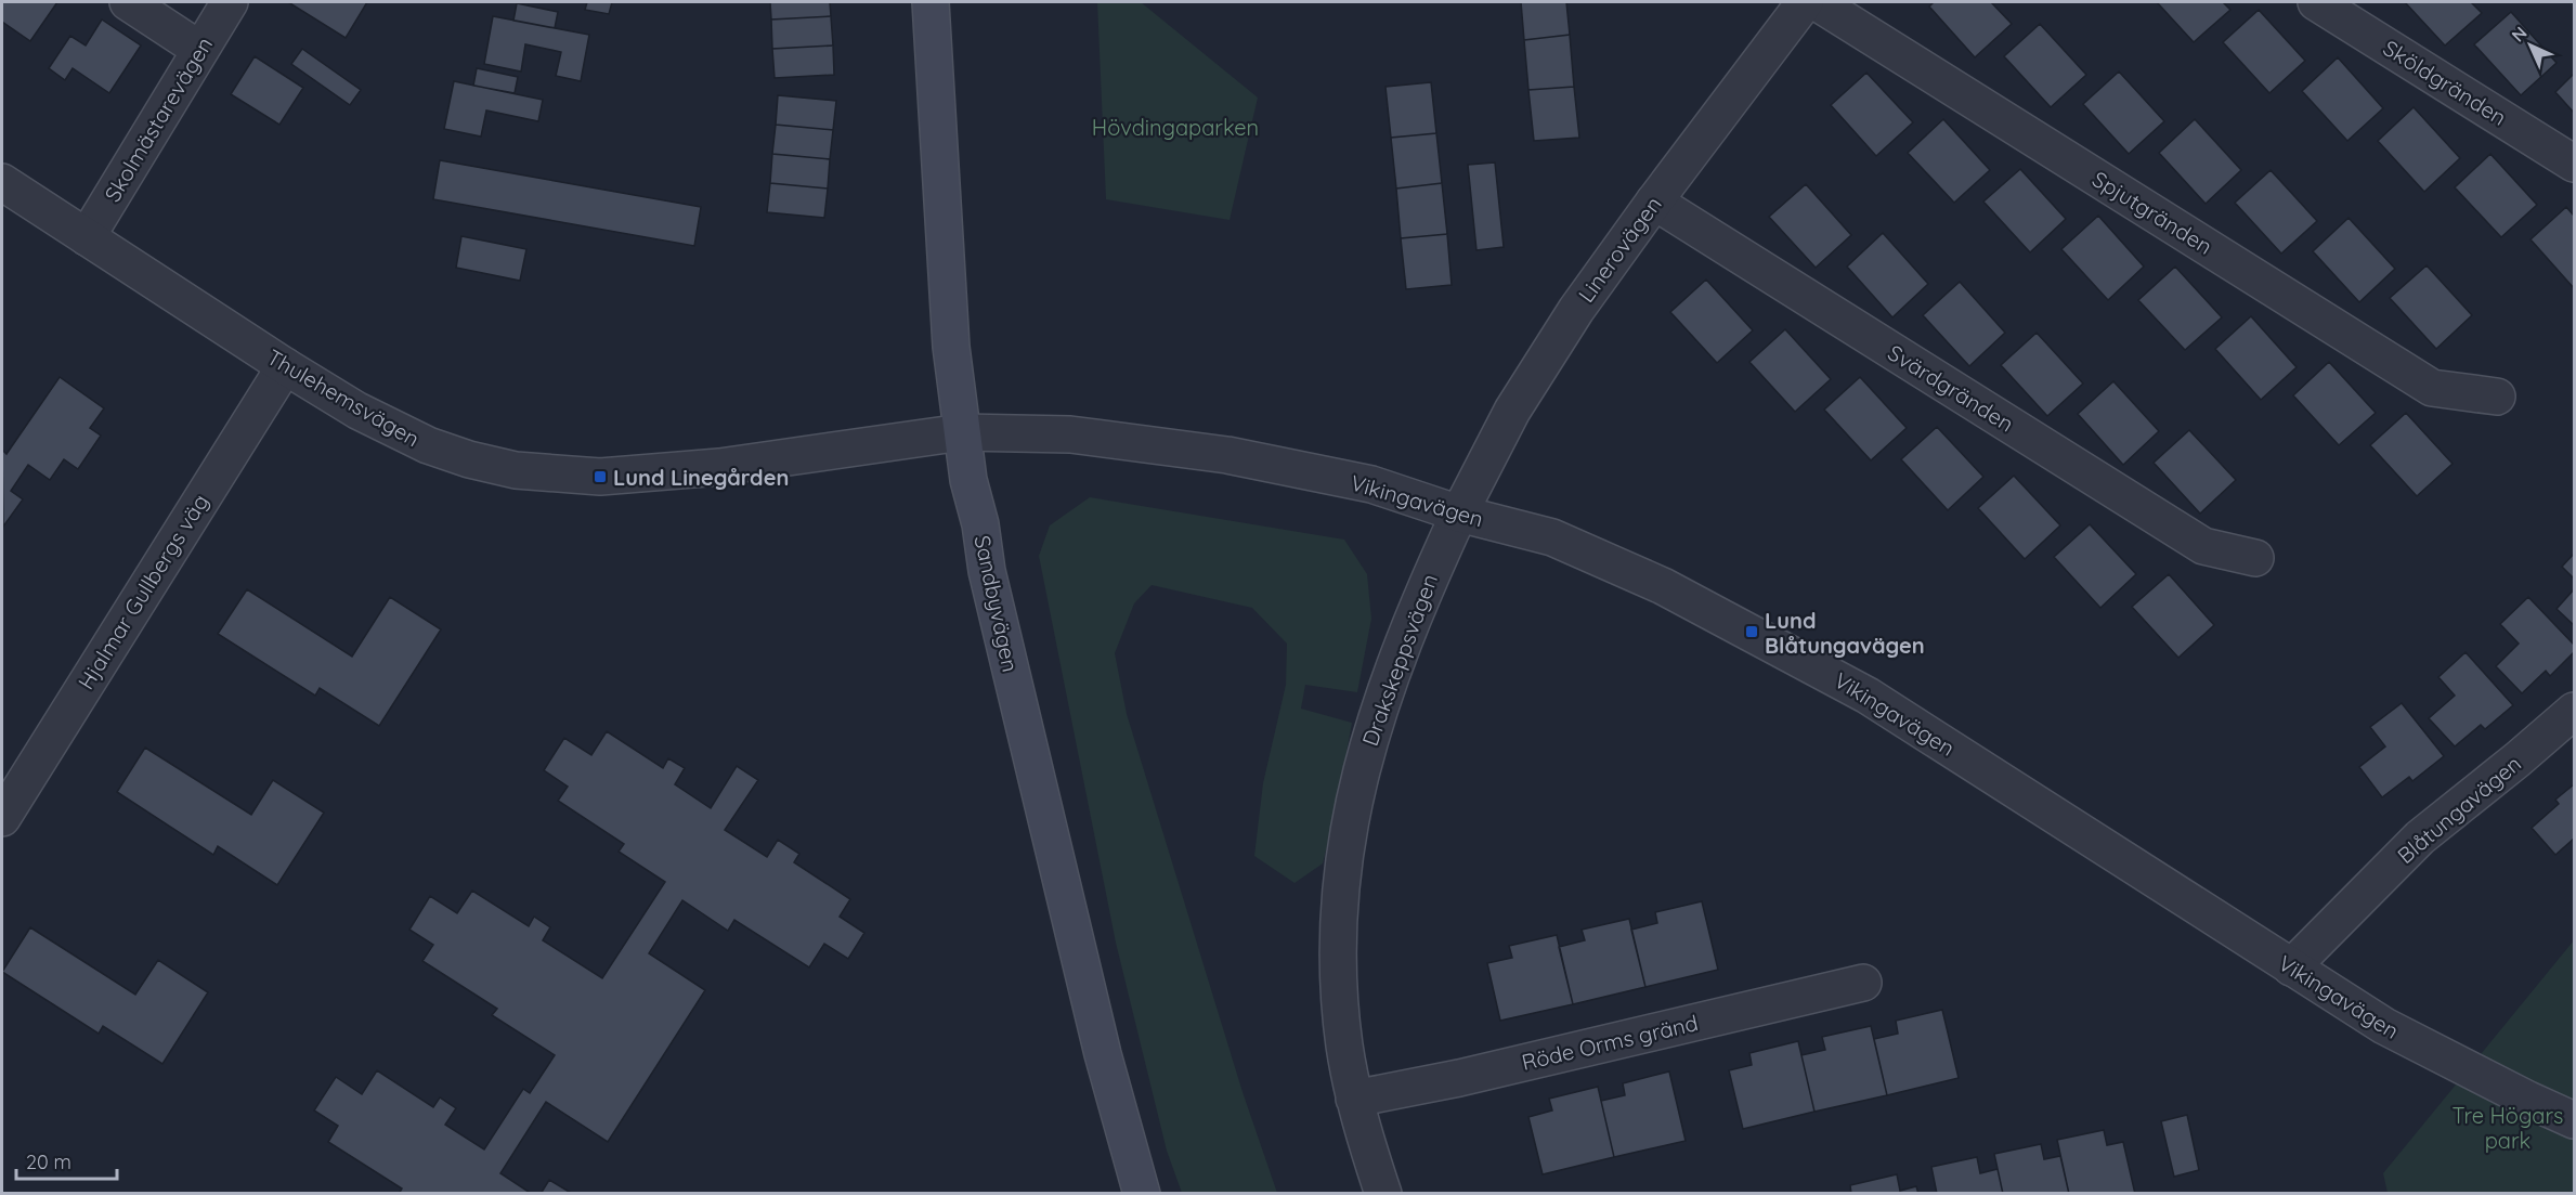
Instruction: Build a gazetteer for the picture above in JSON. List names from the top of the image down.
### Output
{
  "streets": {
    "main road": ["Sandbyvägen"],
    "street": [
      "Sköldgränden",
      "Skolmästarevägen",
      "Spjutgränden",
      "Linerovägen",
      "Svärdgränden",
      "Thulehemsvägen",
      "Vikingavägen",
      "Hjalmar Gullbergs väg",
      "Drakskeppsvägen",
      "Blåtungavägen",
      "Röde Orms gränd"
    ]
  },
  "crossings": [
    ["Skolmästarevägen", "Thulehemsvägen"],
    ["Linerovägen", "Svärdgränden"],
    ["Linerovägen", "Vikingavägen"],
    ["Linerovägen", "Drakskeppsvägen"],
    ["Thulehemsvägen", "Vikingavägen"],
    ["Thulehemsvägen", "Hjalmar Gullbergs väg"],
    ["Thulehemsvägen", "Sandbyvägen"],
    ["Vikingavägen", "Sandbyvägen"],
    ["Vikingavägen", "Drakskeppsvägen"],
    ["Vikingavägen", "Blåtungavägen"],
    ["Drakskeppsvägen", "Röde Orms gränd"]
  ],
  "parks": ["Hövdingaparken", "Tre Högars park"],
  "places": {
    "transit": ["Lund Linegården", "Lund Blåtungavägen"]
  },
  "scale_bar": "20 m",
  "north": "top left"
}
